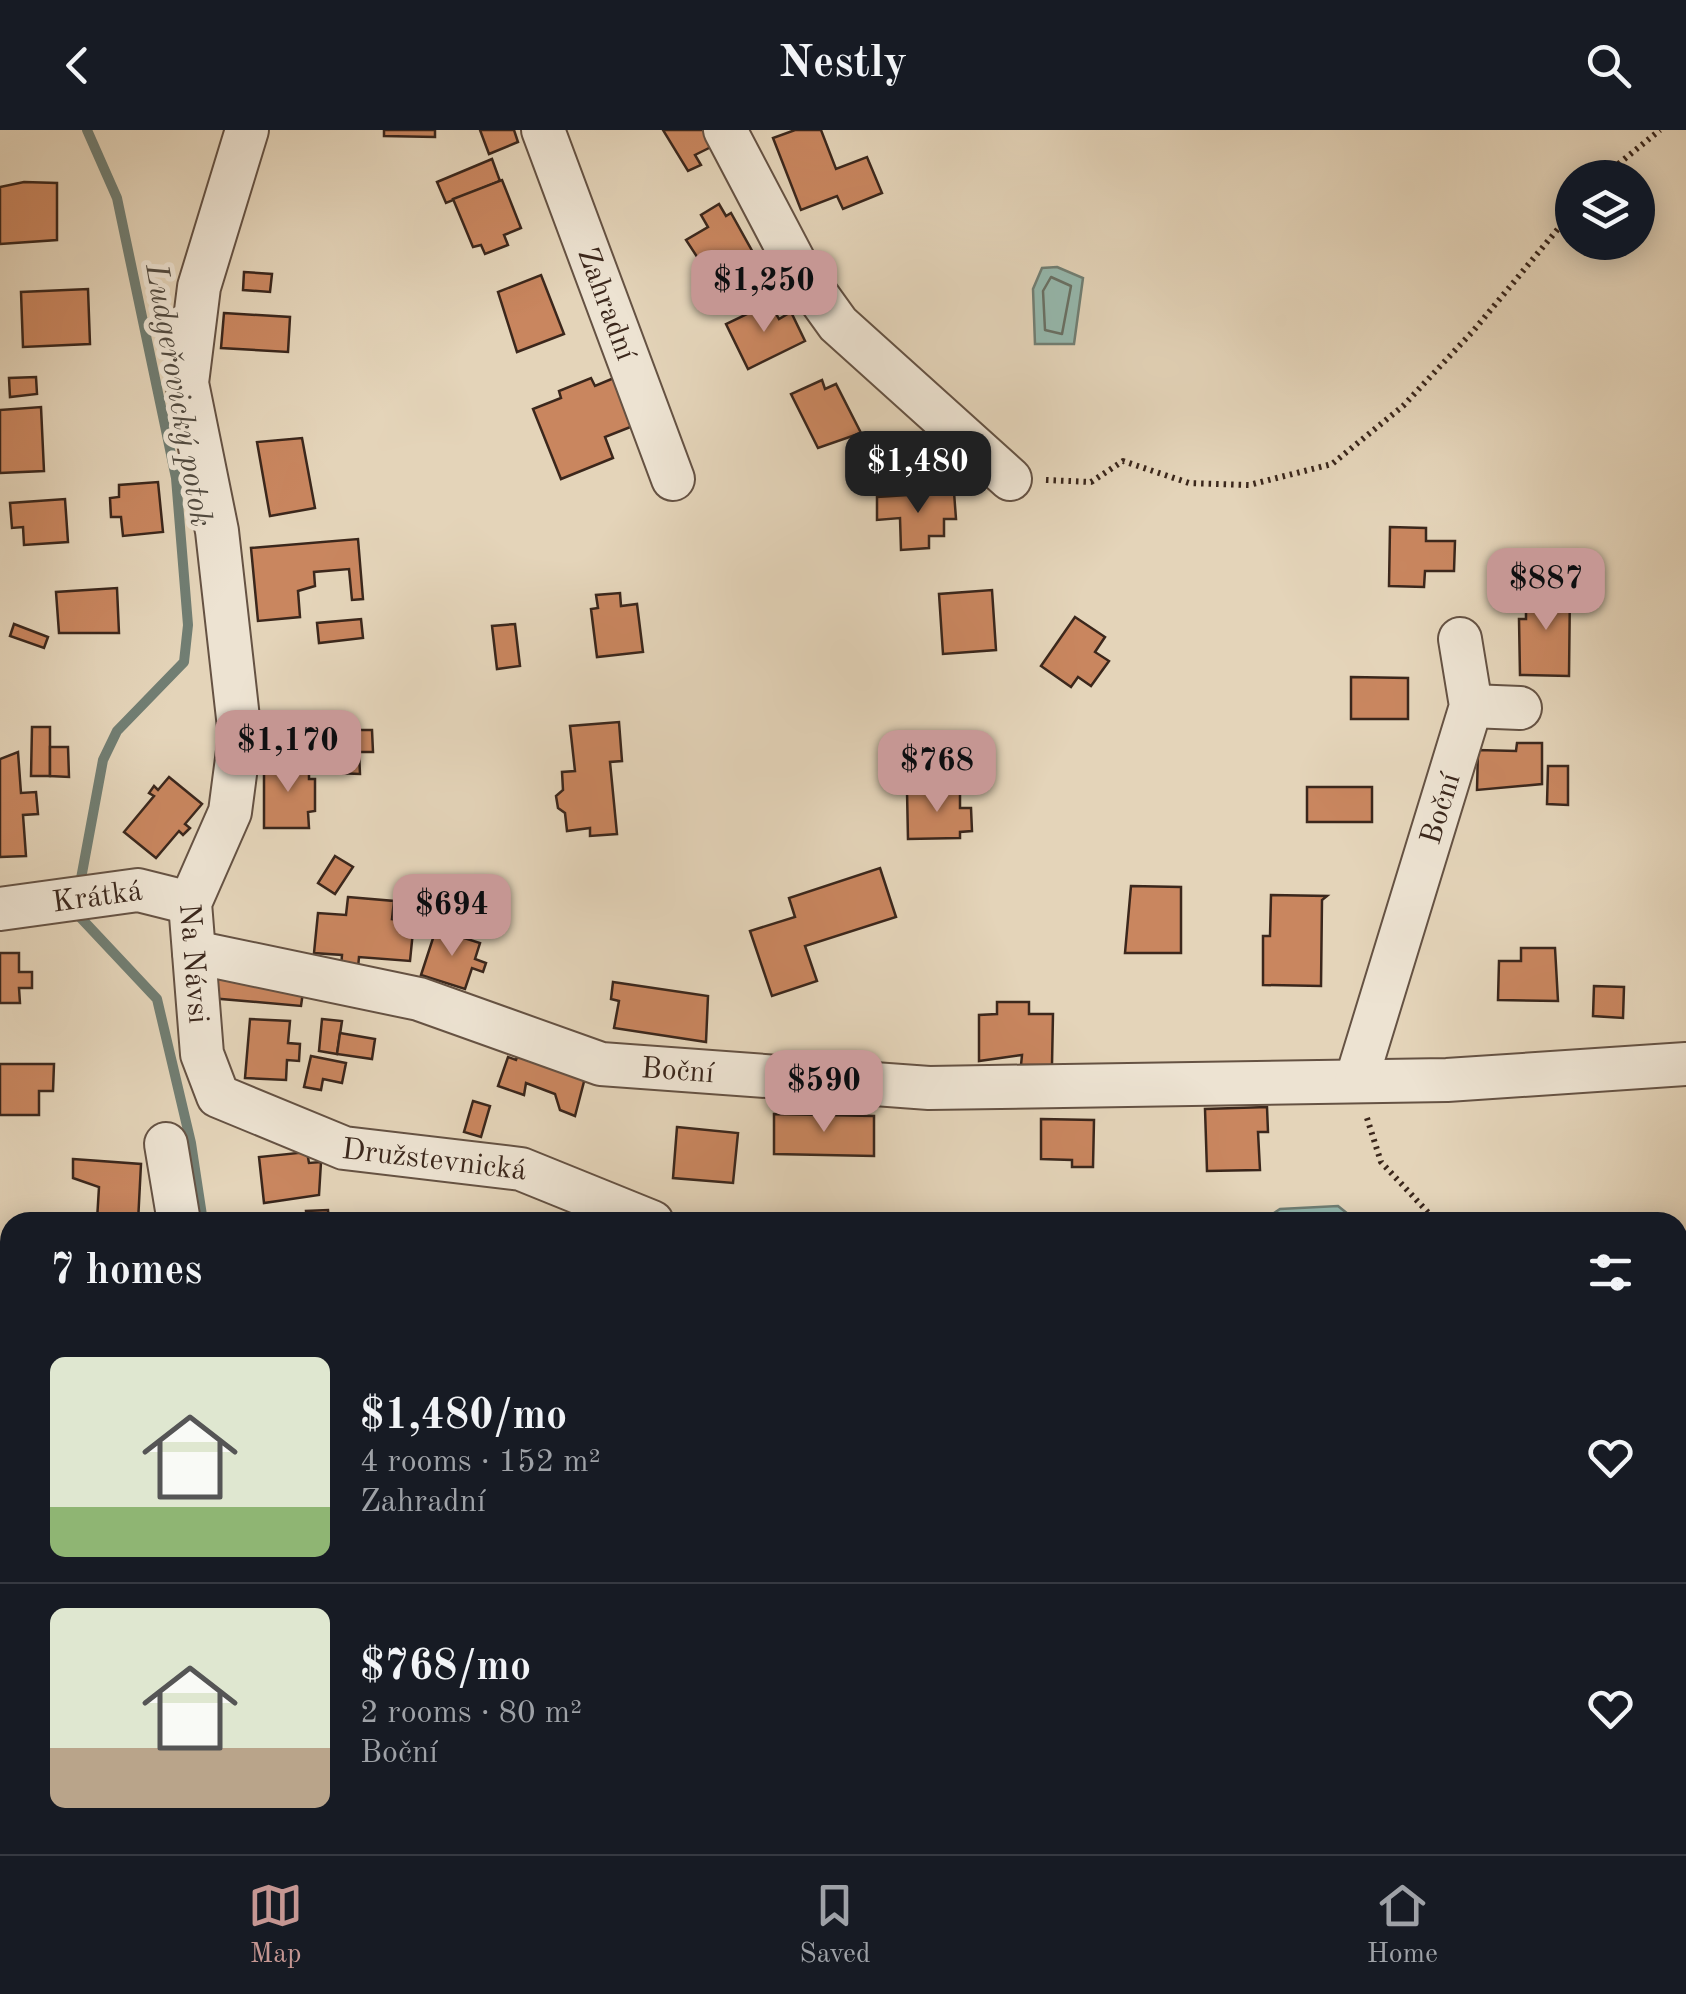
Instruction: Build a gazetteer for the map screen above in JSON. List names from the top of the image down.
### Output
{
  "streets": {
    "street": [
      "Zahradní",
      "Boční",
      "Krátká",
      "Na Návsi",
      "Družstevnická"
    ]
  },
  "crossings": [
    ["Boční", "Na Návsi"],
    ["Krátká", "Na Návsi"],
    ["Na Návsi", "Družstevnická"]
  ],
  "water": ["Ludgeřovický potok"],
  "page": {
    "header": "Nestly",
    "price": [
      "$1,250",
      "$1,480",
      "$887",
      "$1,170",
      "$768",
      "$694",
      "$590"
    ],
    "heading": "7 homes",
    "list": [
      {
        "name": "$1,480/mo",
        "note": "4 rooms · 152 m² · Zahradní"
      },
      {
        "name": "$768/mo",
        "note": "2 rooms · 80 m² · Boční"
      }
    ],
    "tabs": ["Map", "Saved", "Home"]
  }
}
